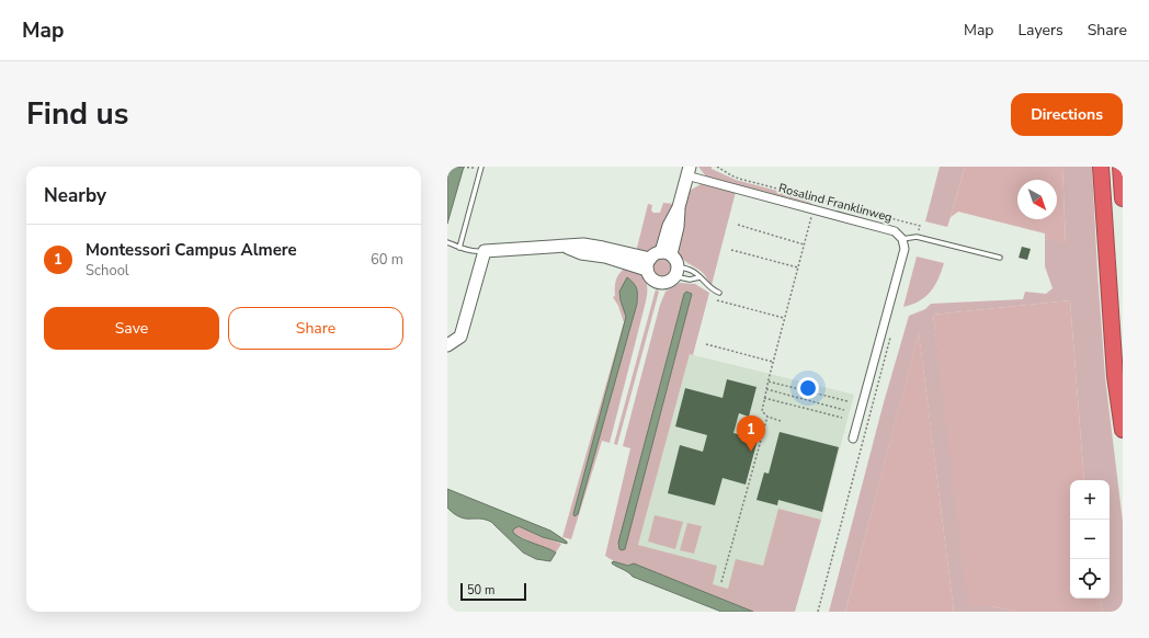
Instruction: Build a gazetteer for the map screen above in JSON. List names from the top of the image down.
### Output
{
  "streets": {
    "street": ["Rosalind Franklinweg"]
  },
  "scale_bar": "50 m",
  "north": "bottom right",
  "page": {
    "header": "Map",
    "nav": ["Map", "Layers", "Share"],
    "title": "Find us",
    "buttons": [
      "Directions",
      ["Save", "Share"]
    ],
    "heading": "Nearby",
    "list": [
      {
        "mark": "1",
        "name": "Montessori Campus Almere",
        "note": "School",
        "value": "60 m"
      }
    ],
    "pins": "1",
    "map_buttons": ["+", "−"],
    "scale": "50 m"
  }
}
